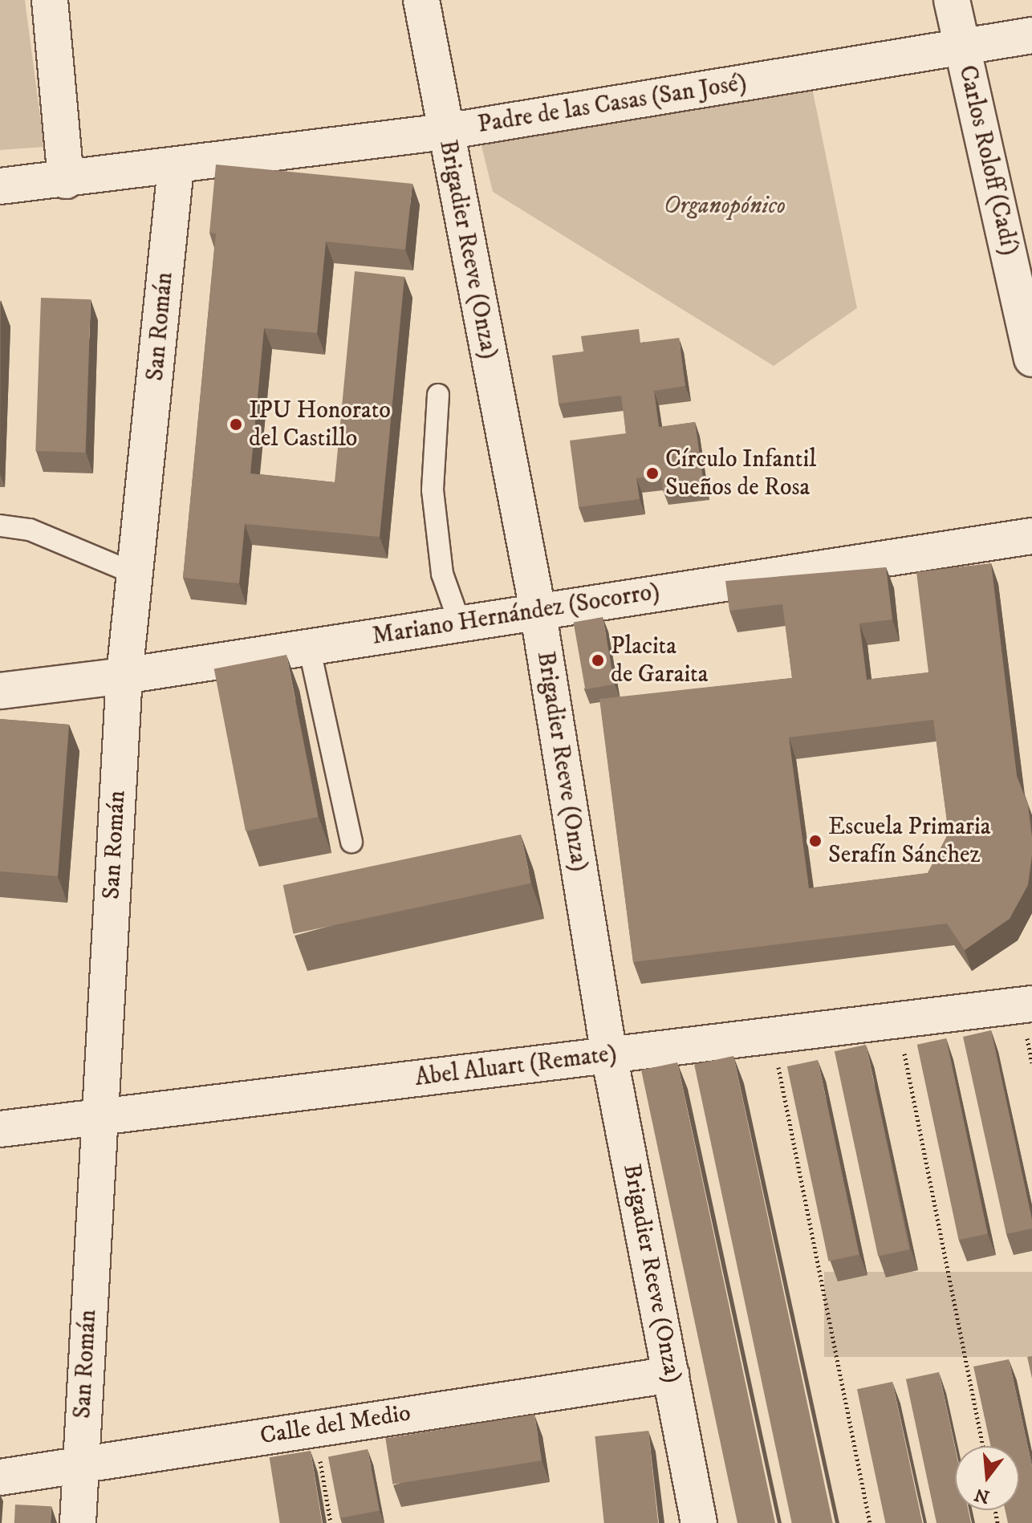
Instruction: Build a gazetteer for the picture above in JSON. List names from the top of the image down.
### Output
{
  "streets": {
    "street": [
      "Padre de las Casas (San José)",
      "Carlos Roloff (Cadí)",
      "Brigadier Reeve (Onza)",
      "San Román",
      "Mariano Hernández (Socorro)",
      "Abel Aluart (Remate)",
      "Calle del Medio"
    ]
  },
  "crossings": [
    ["Padre de las Casas (San José)", "Carlos Roloff (Cadí)"],
    ["Padre de las Casas (San José)", "Brigadier Reeve (Onza)"],
    ["Padre de las Casas (San José)", "San Román"],
    ["Brigadier Reeve (Onza)", "Mariano Hernández (Socorro)"],
    ["Brigadier Reeve (Onza)", "Abel Aluart (Remate)"],
    ["Brigadier Reeve (Onza)", "Calle del Medio"],
    ["San Román", "Mariano Hernández (Socorro)"],
    ["San Román", "Abel Aluart (Remate)"],
    ["San Román", "Calle del Medio"]
  ],
  "parks": ["Organopónico"],
  "places": [
    "IPU Honorato del Castillo",
    "Círculo Infantil Sueños de Rosa",
    "Placita de Garaita",
    "Escuela Primaria Serafín Sánchez"
  ],
  "north": "bottom"
}
